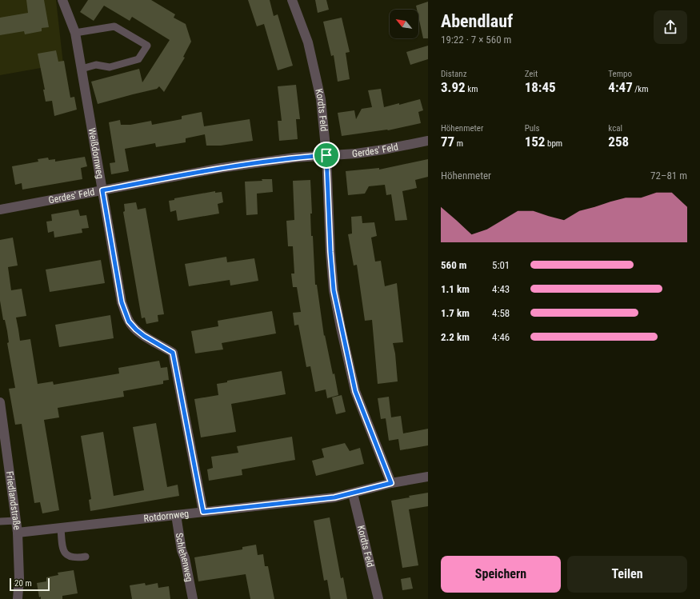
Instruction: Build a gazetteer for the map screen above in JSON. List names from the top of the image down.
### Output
{
  "streets": {
    "street": [
      "Kordts Feld",
      "Gerdes' Feld",
      "Weißdornweg",
      "Friedlandstraße",
      "Rotdornweg",
      "Schlehenweg"
    ]
  },
  "crossings": [
    ["Kordts Feld", "Gerdes' Feld"],
    ["Kordts Feld", "Rotdornweg"],
    ["Gerdes' Feld", "Weißdornweg"],
    ["Weißdornweg", "Rotdornweg"],
    ["Friedlandstraße", "Rotdornweg"],
    ["Rotdornweg", "Schlehenweg"]
  ],
  "scale_bar": "20 m",
  "north": "top left",
  "page": {
    "heading": ["Abendlauf", "19:22 · 7 × 560 m"],
    "stats": [
      ["Distanz", "3.92 km"],
      ["Zeit", "18:45"],
      ["Tempo", "4:47 /km"],
      ["Höhenmeter", "77 m"],
      ["Puls", "152 bpm"],
      ["kcal", "258"]
    ],
    "chart": ["Höhenmeter", "72–81 m"],
    "list": [
      {
        "name": "560 m",
        "note": "5:01"
      },
      {
        "name": "1.1 km",
        "note": "4:43"
      },
      {
        "name": "1.7 km",
        "note": "4:58"
      },
      {
        "name": "2.2 km",
        "note": "4:46"
      }
    ],
    "buttons": ["Speichern", "Teilen"],
    "scale": "20 m"
  }
}
